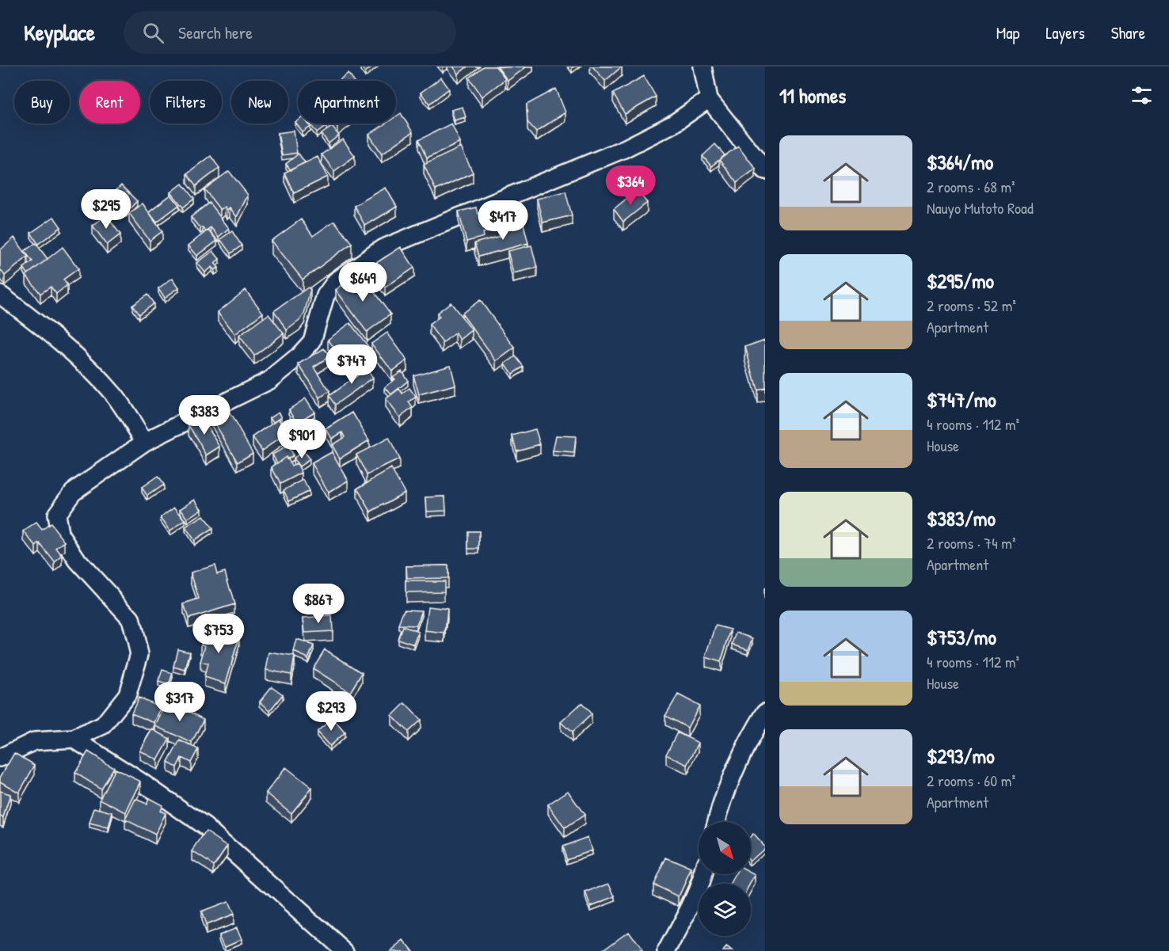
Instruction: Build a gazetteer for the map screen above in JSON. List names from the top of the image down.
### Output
{
  "north": "bottom right",
  "page": {
    "header": "Keyplace",
    "search": "Search here",
    "nav": ["Map", "Layers", "Share"],
    "heading": "11 homes",
    "chip": [
      "Buy",
      "Rent",
      "Filters",
      "New",
      "Apartment"
    ],
    "list": [
      {
        "name": "$364/mo",
        "note": "2 rooms · 68 m² · Nauyo Mutoto Road"
      },
      {
        "name": "$295/mo",
        "note": "2 rooms · 52 m² · Apartment"
      },
      {
        "name": "$747/mo",
        "note": "4 rooms · 112 m² · House"
      },
      {
        "name": "$383/mo",
        "note": "2 rooms · 74 m² · Apartment"
      },
      {
        "name": "$753/mo",
        "note": "4 rooms · 112 m² · House"
      },
      {
        "name": "$293/mo",
        "note": "2 rooms · 60 m² · Apartment"
      }
    ],
    "price": [
      "$364",
      "$295",
      "$417",
      "$649",
      "$747",
      "$383",
      "$901",
      "$867",
      "$753",
      "$317",
      "$293"
    ]
  }
}
